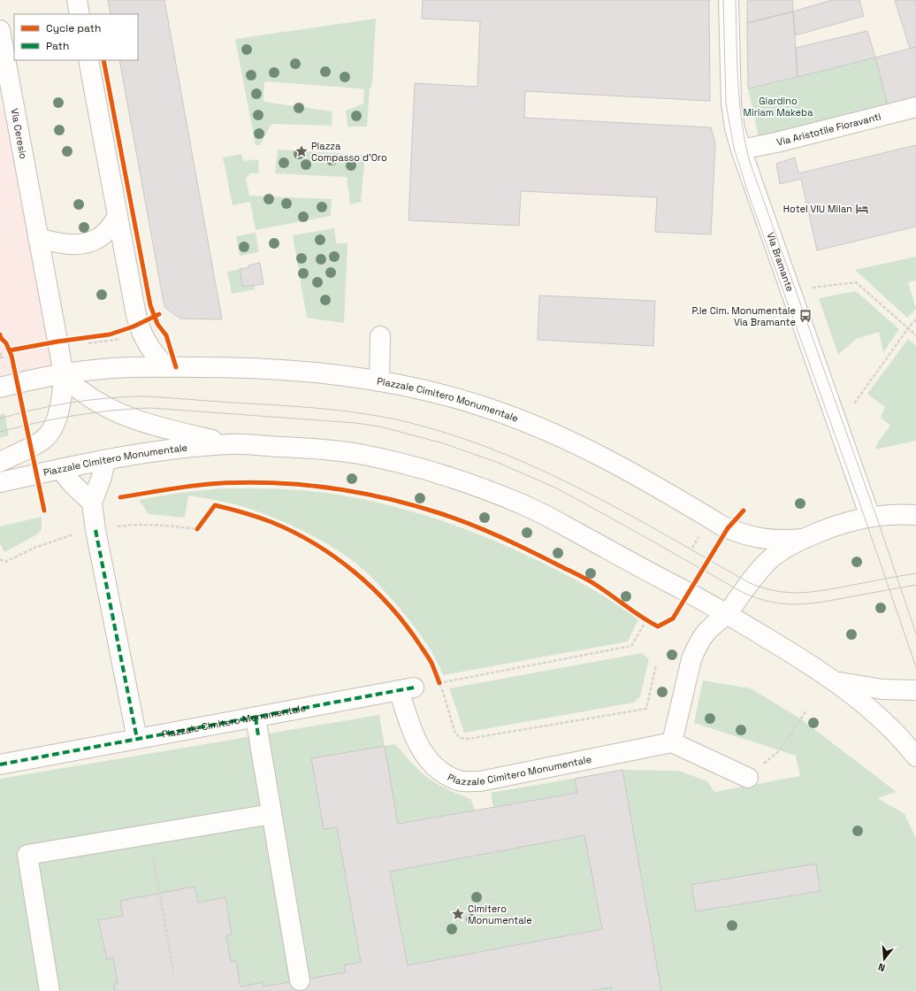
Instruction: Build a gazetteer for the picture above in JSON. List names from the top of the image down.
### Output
{
  "streets": {
    "main road": [
      "Via Aristotile Fioravanti",
      "Via Ceresio",
      "Via Bramante",
      "Piazzale Cimitero Monumentale"
    ]
  },
  "crossings": [
    ["Via Aristotile Fioravanti", "Via Bramante"],
    ["Via Ceresio", "Piazzale Cimitero Monumentale"],
    ["Via Bramante", "Piazzale Cimitero Monumentale"]
  ],
  "parks": ["Giardino Miriam Makeba"],
  "places": {
    "place": ["Piazza Compasso d’Oro", "Cimitero Monumentale"],
    "hotel": ["Hotel VIU Milan"],
    "bus stop": ["P.le Cim. Monumentale Via Bramante"]
  },
  "legend": ["Cycle path", "Path"],
  "north": "bottom"
}
